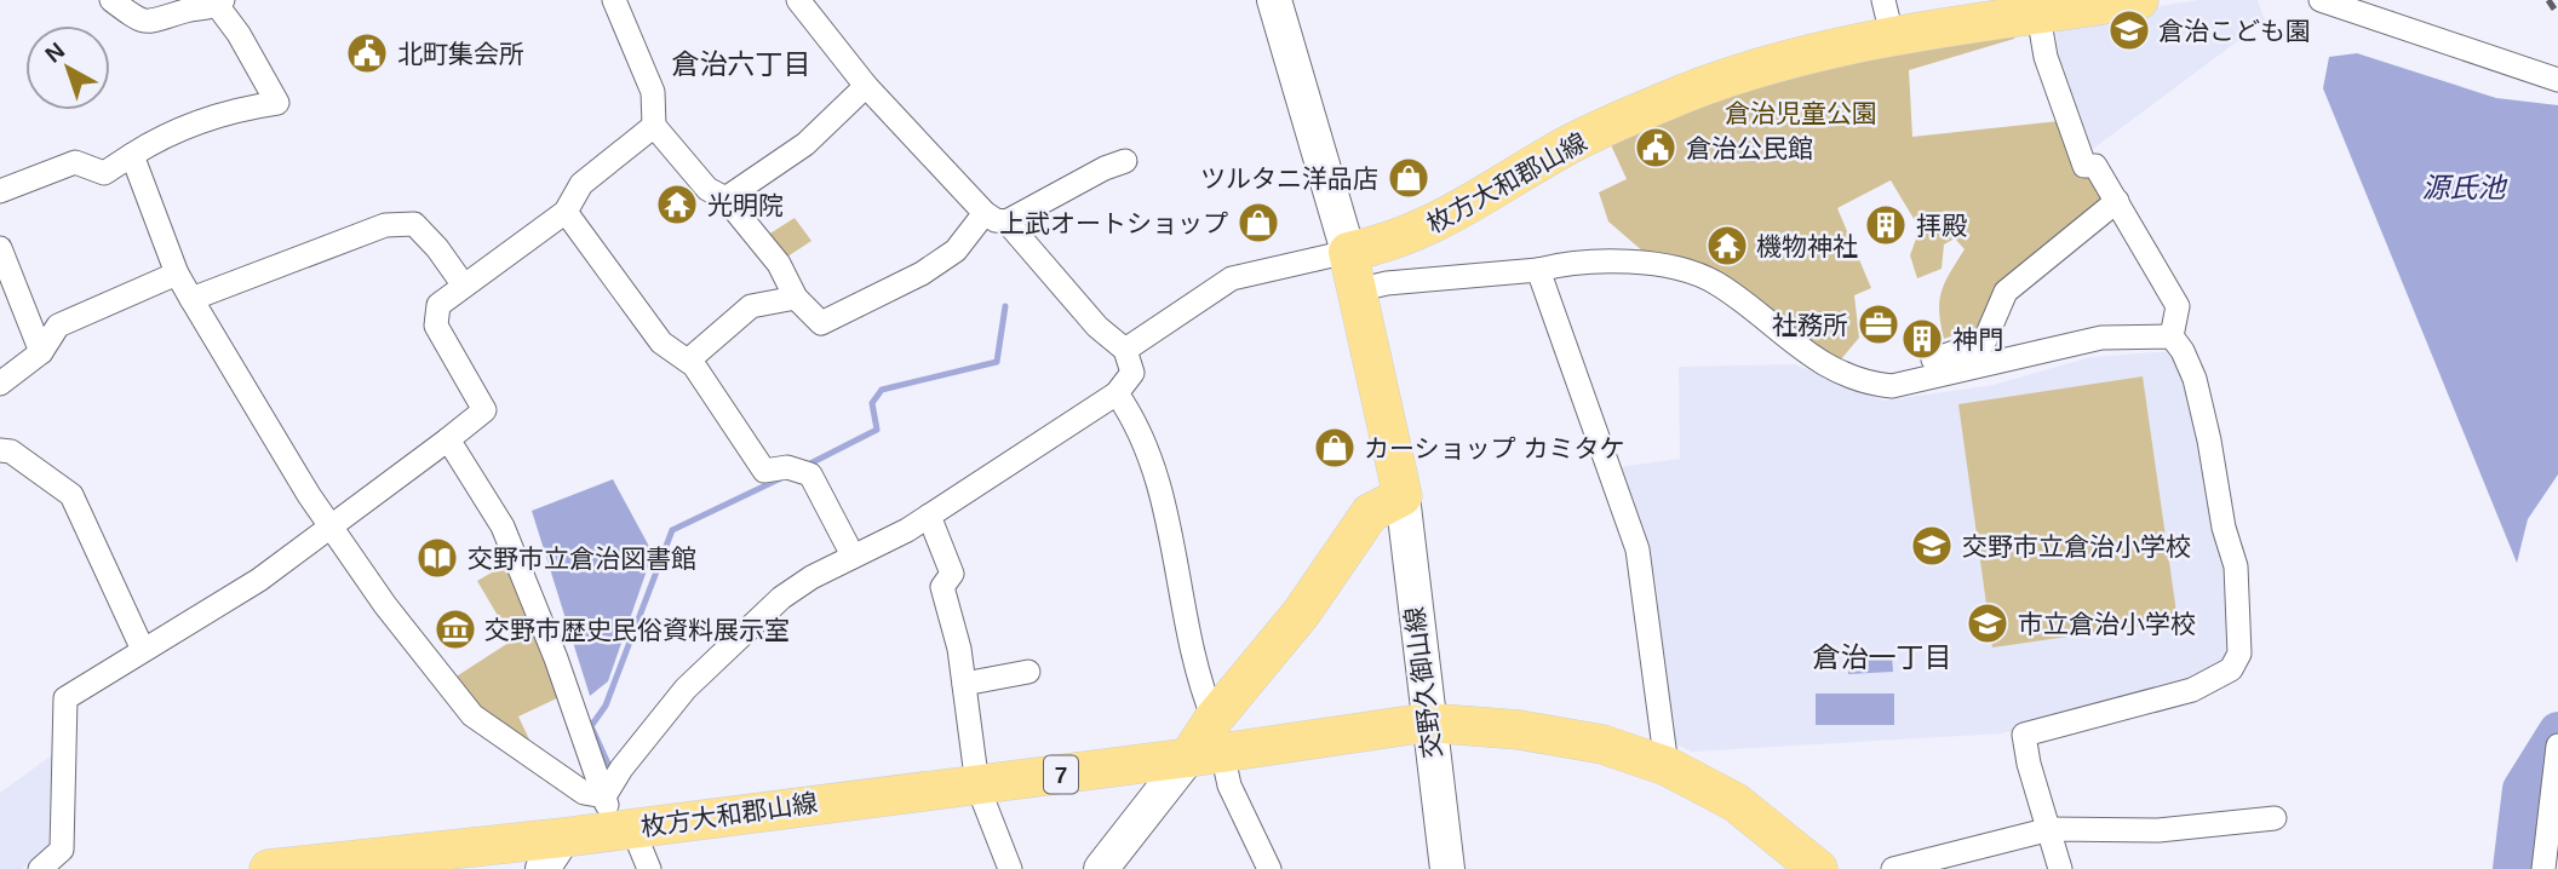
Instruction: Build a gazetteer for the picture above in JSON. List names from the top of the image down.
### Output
{
  "streets": {
    "main road": ["枚方大和郡山線", "交野久御山線", "7"]
  },
  "crossings": [
    ["枚方大和郡山線", "交野久御山線"]
  ],
  "districts": ["倉治六丁目", "倉治一丁目"],
  "water": ["源氏池"],
  "parks": ["倉治児童公園"],
  "places": {
    "school or university": ["倉治こども園", "交野市立倉治小学校", "市立倉治小学校"],
    "public building": ["北町集会所", "倉治公民館"],
    "shop": ["ツルタニ洋品店", "上武オートショップ", "カーショップ カミタケ"],
    "temple": ["光明院", "機物神社"],
    "building": ["拝殿", "神門"],
    "office": ["社務所"],
    "library": ["交野市立倉治図書館"],
    "museum": ["交野市歴史民俗資料展示室"]
  },
  "north": "top left"
}
